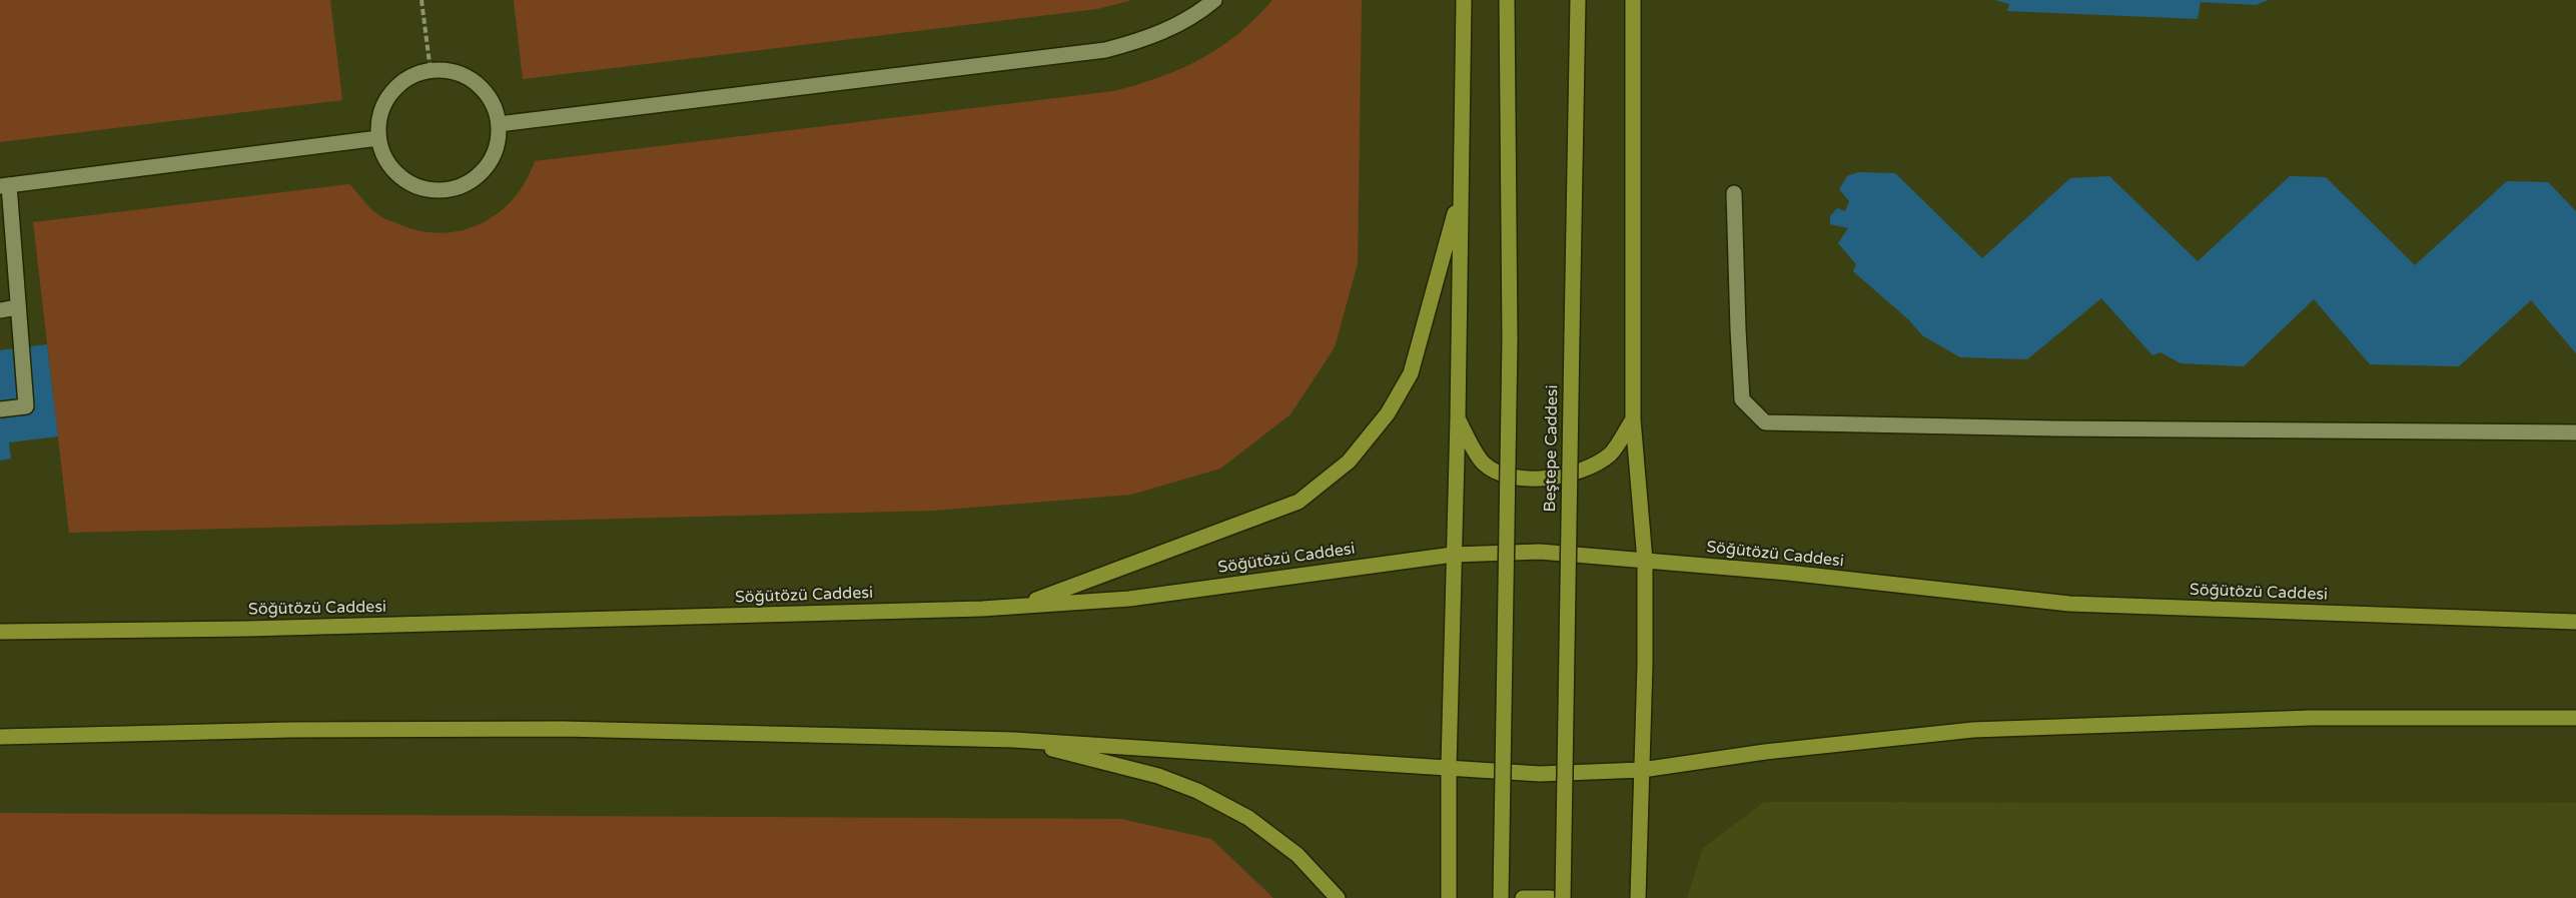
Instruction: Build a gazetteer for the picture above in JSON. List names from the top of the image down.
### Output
{
  "streets": {
    "main road": ["Beştepe Caddesi", "Söğütözü Caddesi"]
  }
}
